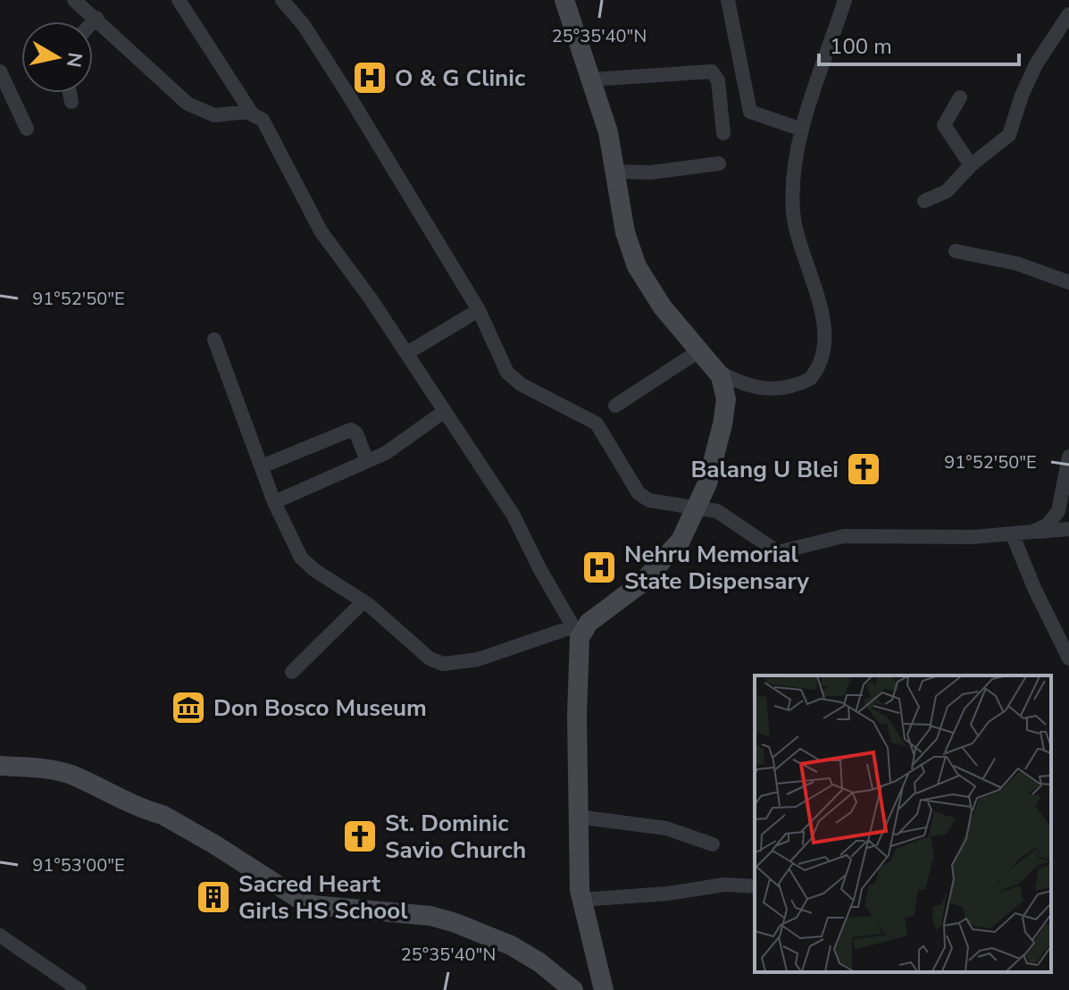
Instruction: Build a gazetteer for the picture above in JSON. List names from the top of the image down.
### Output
{
  "places": {
    "hospital": ["O & G Clinic", "Nehru Memorial State Dispensary"],
    "church": ["Balang U Blei", "St. Dominic Savio Church"],
    "museum": ["Don Bosco Museum"],
    "building": ["Sacred Heart Girls HS School"]
  },
  "scale_bar": "100 m",
  "north": "right",
  "coordinates": ["25°35'40\"N", "91°52'50\"E", "91°53'00\"E"]
}
